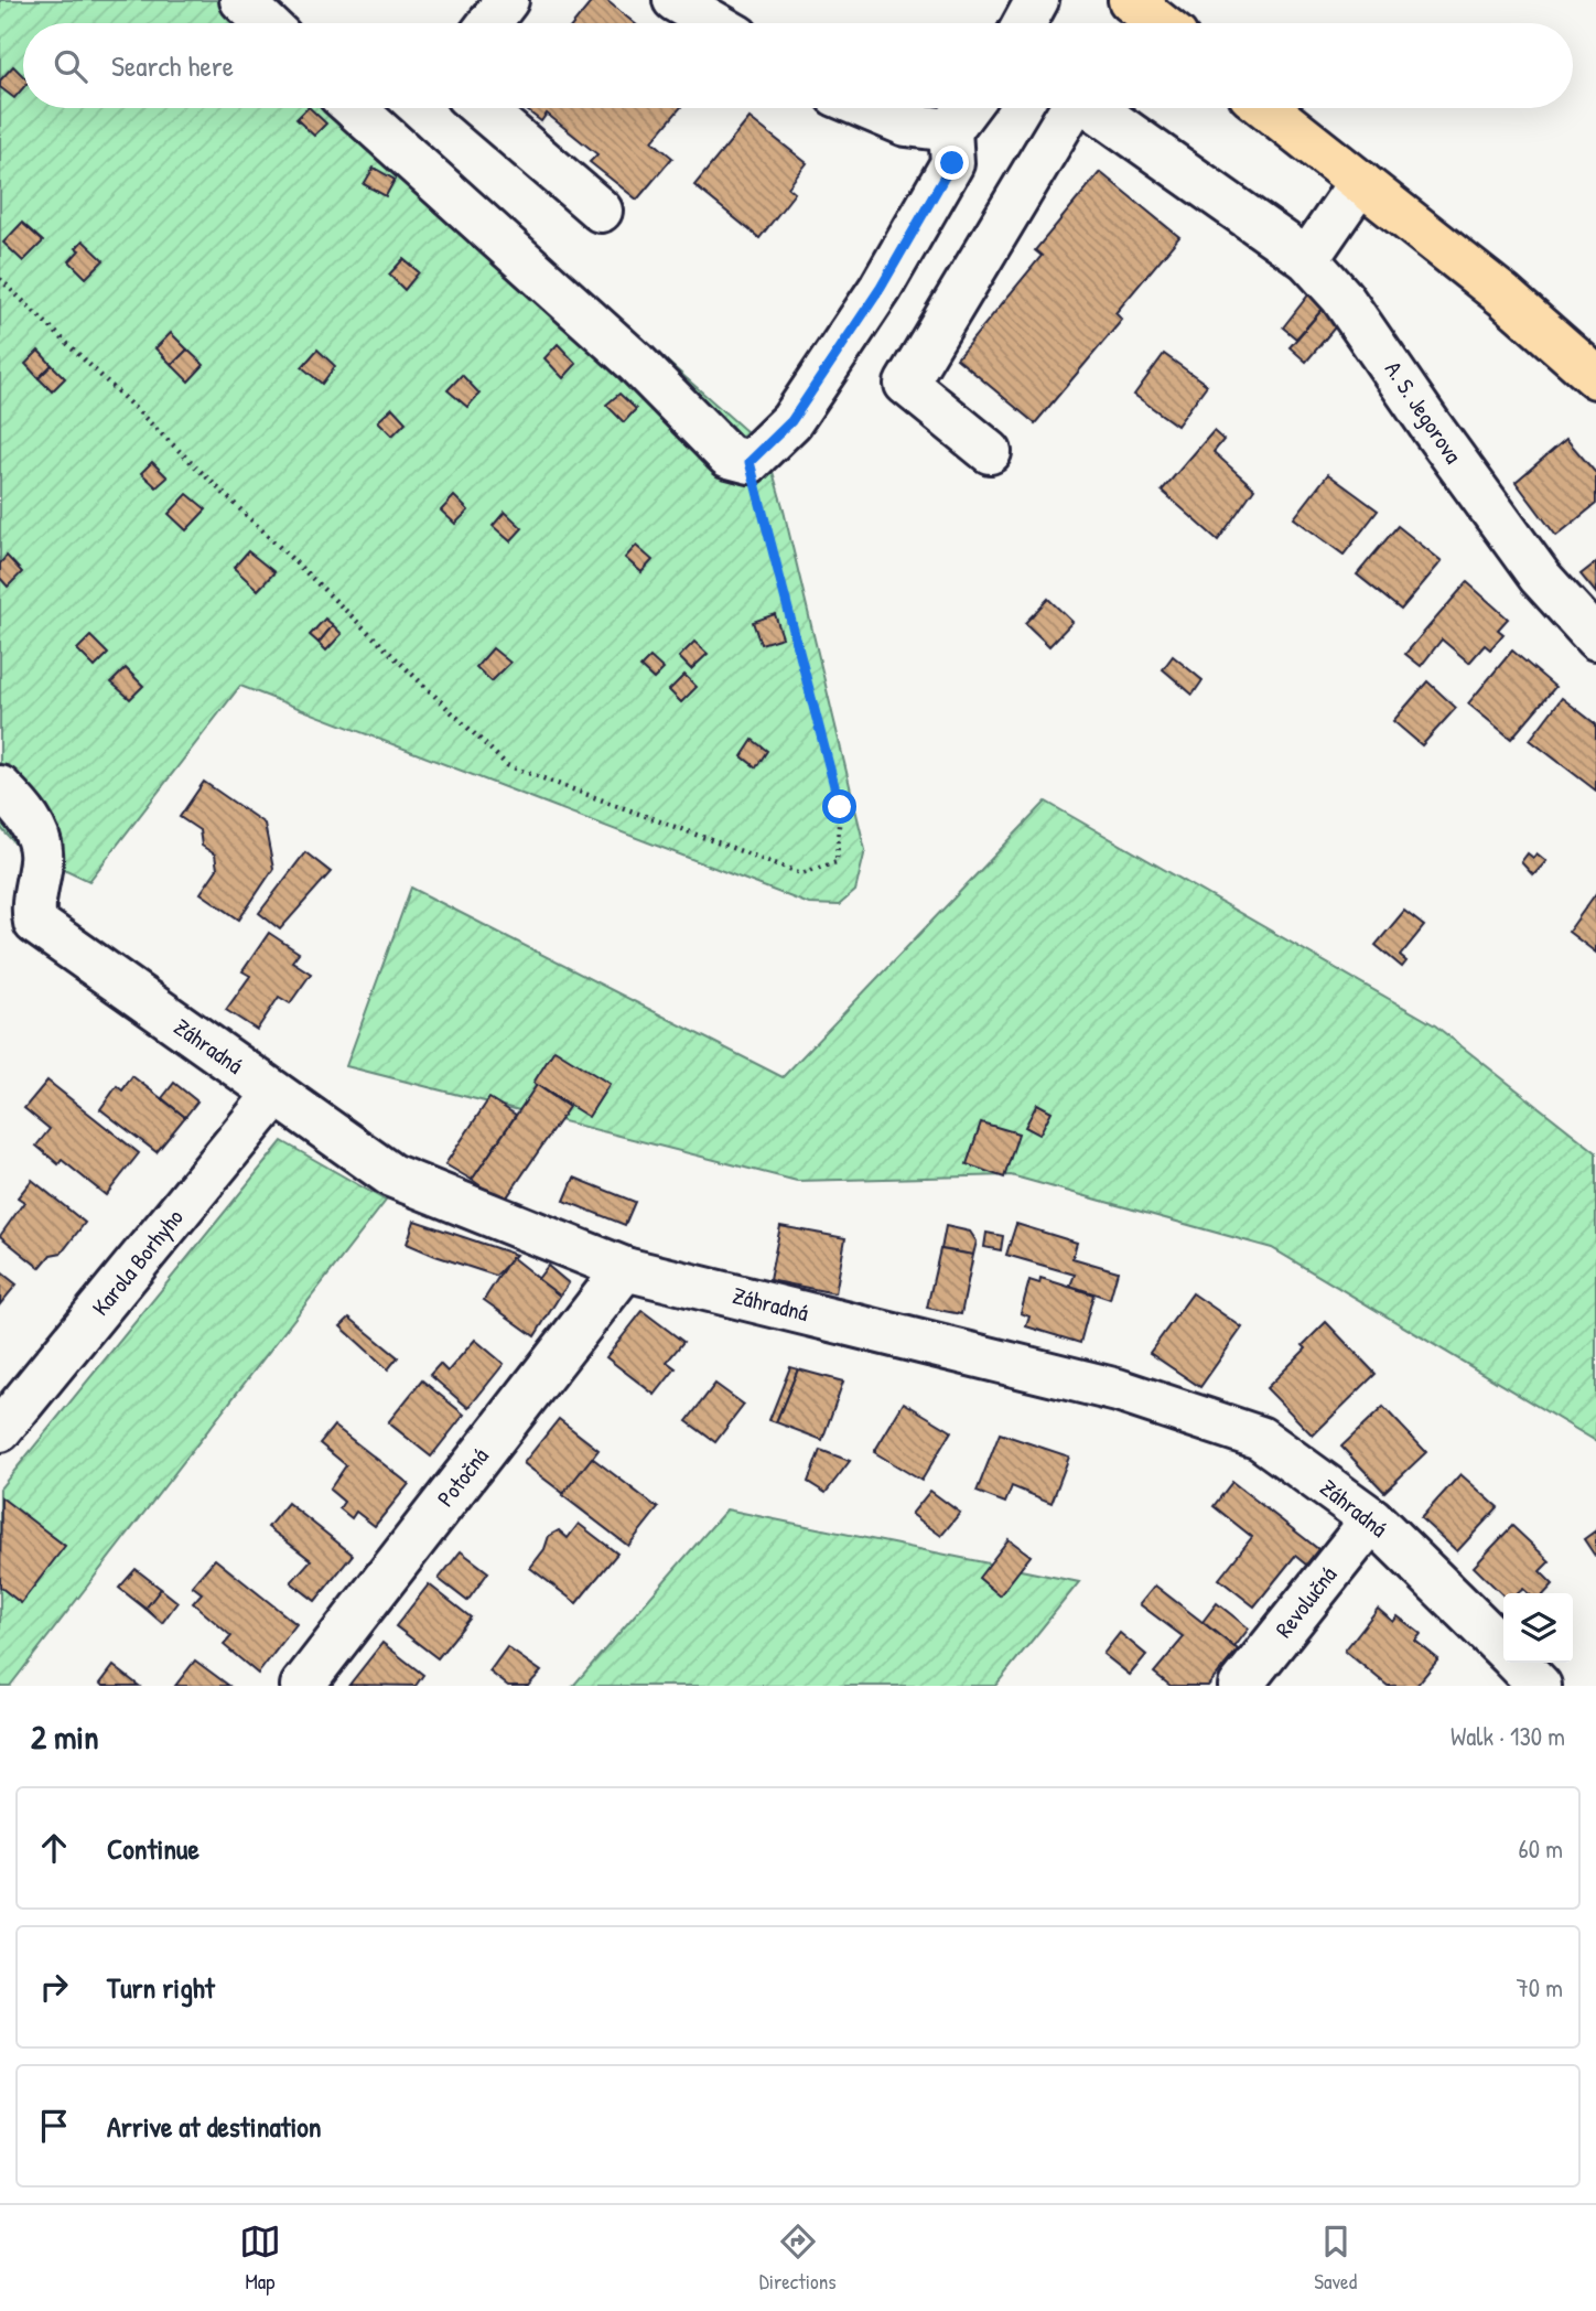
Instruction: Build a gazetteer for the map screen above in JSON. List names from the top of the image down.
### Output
{
  "streets": {
    "street": [
      "A. S. Jegorova",
      "Záhradná",
      "Karola Borhyho",
      "Potočná",
      "Revolučná"
    ]
  },
  "crossings": [
    ["Záhradná", "Karola Borhyho"],
    ["Záhradná", "Potočná"],
    ["Záhradná", "Revolučná"]
  ],
  "page": {
    "search": "Search here",
    "heading": ["2 min", "Walk · 130 m"],
    "list": [
      ["Continue", "60 m"],
      ["Turn right", "70 m"],
      "Arrive at destination"
    ],
    "nav": ["Map", "Directions", "Saved"]
  }
}
